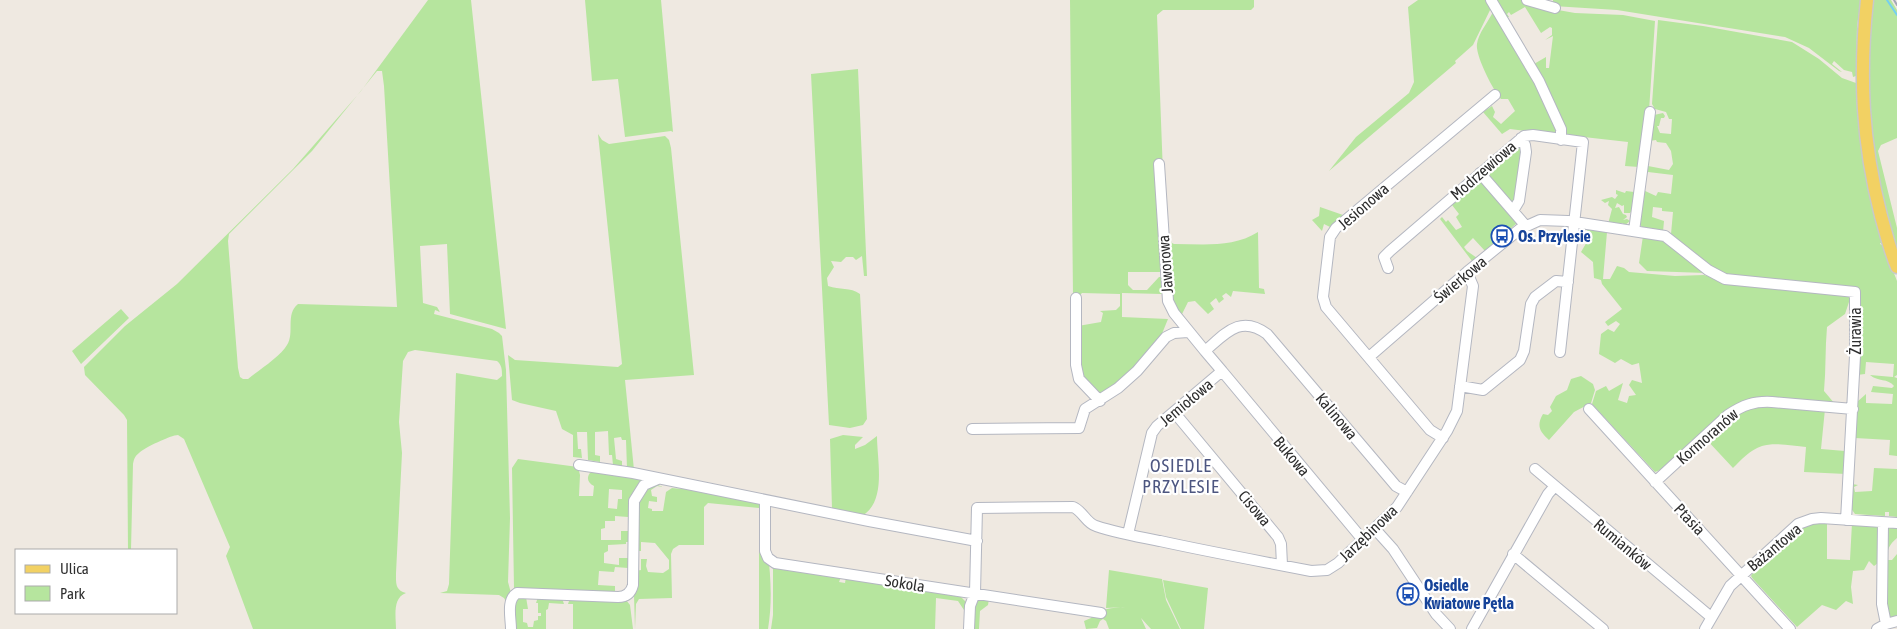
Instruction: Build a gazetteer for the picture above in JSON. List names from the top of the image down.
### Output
{
  "streets": {
    "street": [
      "Modrzewiowa",
      "Jesionowa",
      "Jaworowa",
      "Świerkowa",
      "Żurawia",
      "Jemiołowa",
      "Kalinowa",
      "Kormoranów",
      "Bukowa",
      "Cisowa",
      "Ptasia",
      "Jarzębinowa",
      "Rumianków",
      "Bażantowa",
      "Sokola"
    ]
  },
  "crossings": [
    ["Modrzewiowa", "Świerkowa"],
    ["Jesionowa", "Świerkowa"],
    ["Jesionowa", "Jarzębinowa"],
    ["Jaworowa", "Jemiołowa"],
    ["Świerkowa", "Żurawia"],
    ["Świerkowa", "Jarzębinowa"],
    ["Żurawia", "Kormoranów"],
    ["Żurawia", "Bażantowa"],
    ["Jemiołowa", "Kalinowa"],
    ["Jemiołowa", "Bukowa"],
    ["Jemiołowa", "Cisowa"],
    ["Jemiołowa", "Jarzębinowa"],
    ["Kalinowa", "Jarzębinowa"],
    ["Kormoranów", "Ptasia"],
    ["Bukowa", "Jarzębinowa"],
    ["Cisowa", "Jarzębinowa"],
    ["Ptasia", "Bażantowa"],
    ["Rumianków", "Bażantowa"]
  ],
  "districts": ["OSIEDLE PRZYLESIE"],
  "places": {
    "bus stop": ["Os. Przylesie", "Osiedle Kwiatowe Pętla"]
  },
  "legend": ["Ulica", "Park"]
}
